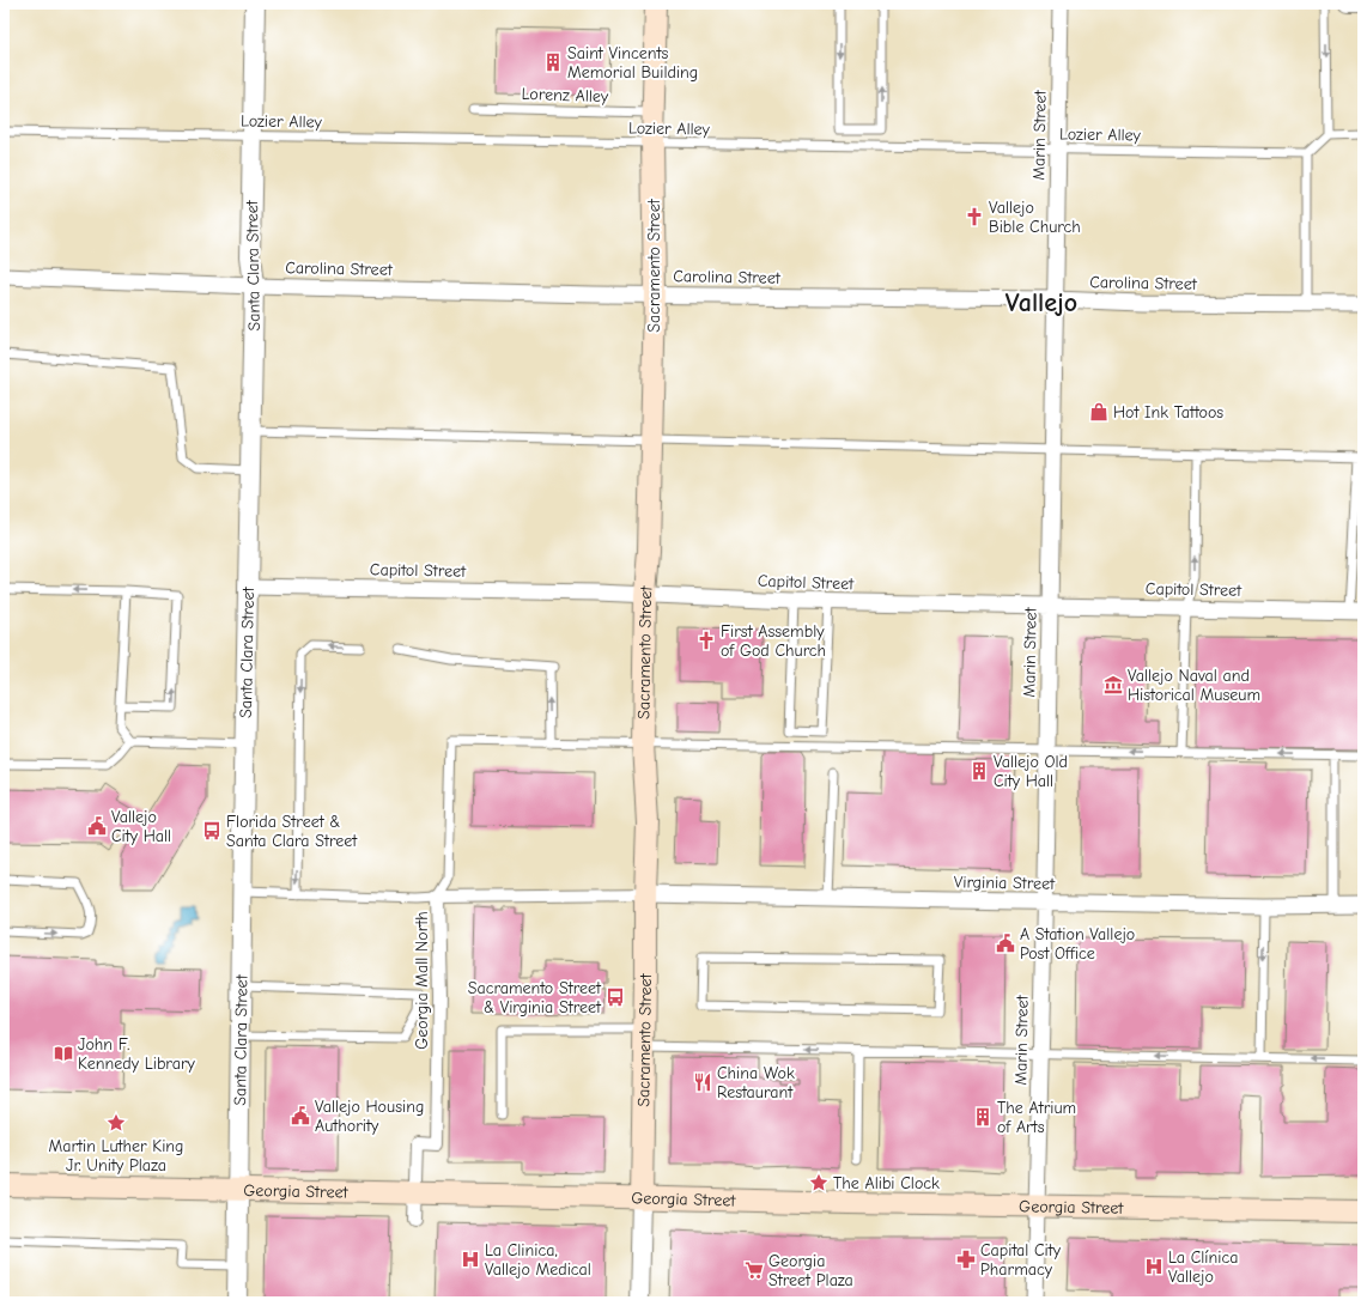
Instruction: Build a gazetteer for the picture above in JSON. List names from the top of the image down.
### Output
{
  "streets": {
    "main road": ["Sacramento Street", "Georgia Street"],
    "street": [
      "Marin Street",
      "Santa Clara Street",
      "Carolina Street",
      "Capitol Street",
      "Virginia Street",
      "Georgia Mall North"
    ],
    "lane": ["Lorenz Alley", "Lozier Alley"]
  },
  "crossings": [
    ["Lorenz Alley", "Sacramento Street"],
    ["Lozier Alley", "Marin Street"],
    ["Lozier Alley", "Santa Clara Street"],
    ["Lozier Alley", "Sacramento Street"],
    ["Marin Street", "Carolina Street"],
    ["Marin Street", "Capitol Street"],
    ["Marin Street", "Virginia Street"],
    ["Marin Street", "Georgia Street"],
    ["Santa Clara Street", "Carolina Street"],
    ["Santa Clara Street", "Capitol Street"],
    ["Santa Clara Street", "Georgia Street"],
    ["Sacramento Street", "Carolina Street"],
    ["Sacramento Street", "Capitol Street"],
    ["Sacramento Street", "Virginia Street"],
    ["Sacramento Street", "Georgia Mall North"],
    ["Sacramento Street", "Georgia Street"],
    ["Virginia Street", "Georgia Mall North"],
    ["Georgia Mall North", "Georgia Street"]
  ],
  "districts": ["Vallejo"],
  "places": {
    "building": ["Saint Vincents Memorial Building", "Vallejo Old City Hall", "The Atrium of Arts"],
    "church": ["Vallejo Bible Church", "First Assembly of God Church"],
    "shop": ["Hot Ink Tattoos"],
    "museum": ["Vallejo Naval and Historical Museum"],
    "public building": ["Vallejo City Hall", "A Station Vallejo Post Office", "Vallejo Housing Authority"],
    "bus stop": ["Florida Street & Santa Clara Street", "Sacramento Street & Virginia Street"],
    "library": ["John F. Kennedy Library"],
    "restaurant": ["China Wok Restaurant"],
    "place": ["Martin Luther King Jr. Unity Plaza", "The Alibi Clock"],
    "hospital": ["La Clinica, Vallejo Medical", "La Clínica Vallejo"],
    "pharmacy": ["Capital City Pharmacy"],
    "supermarket": ["Georgia Street Plaza"]
  }
}
